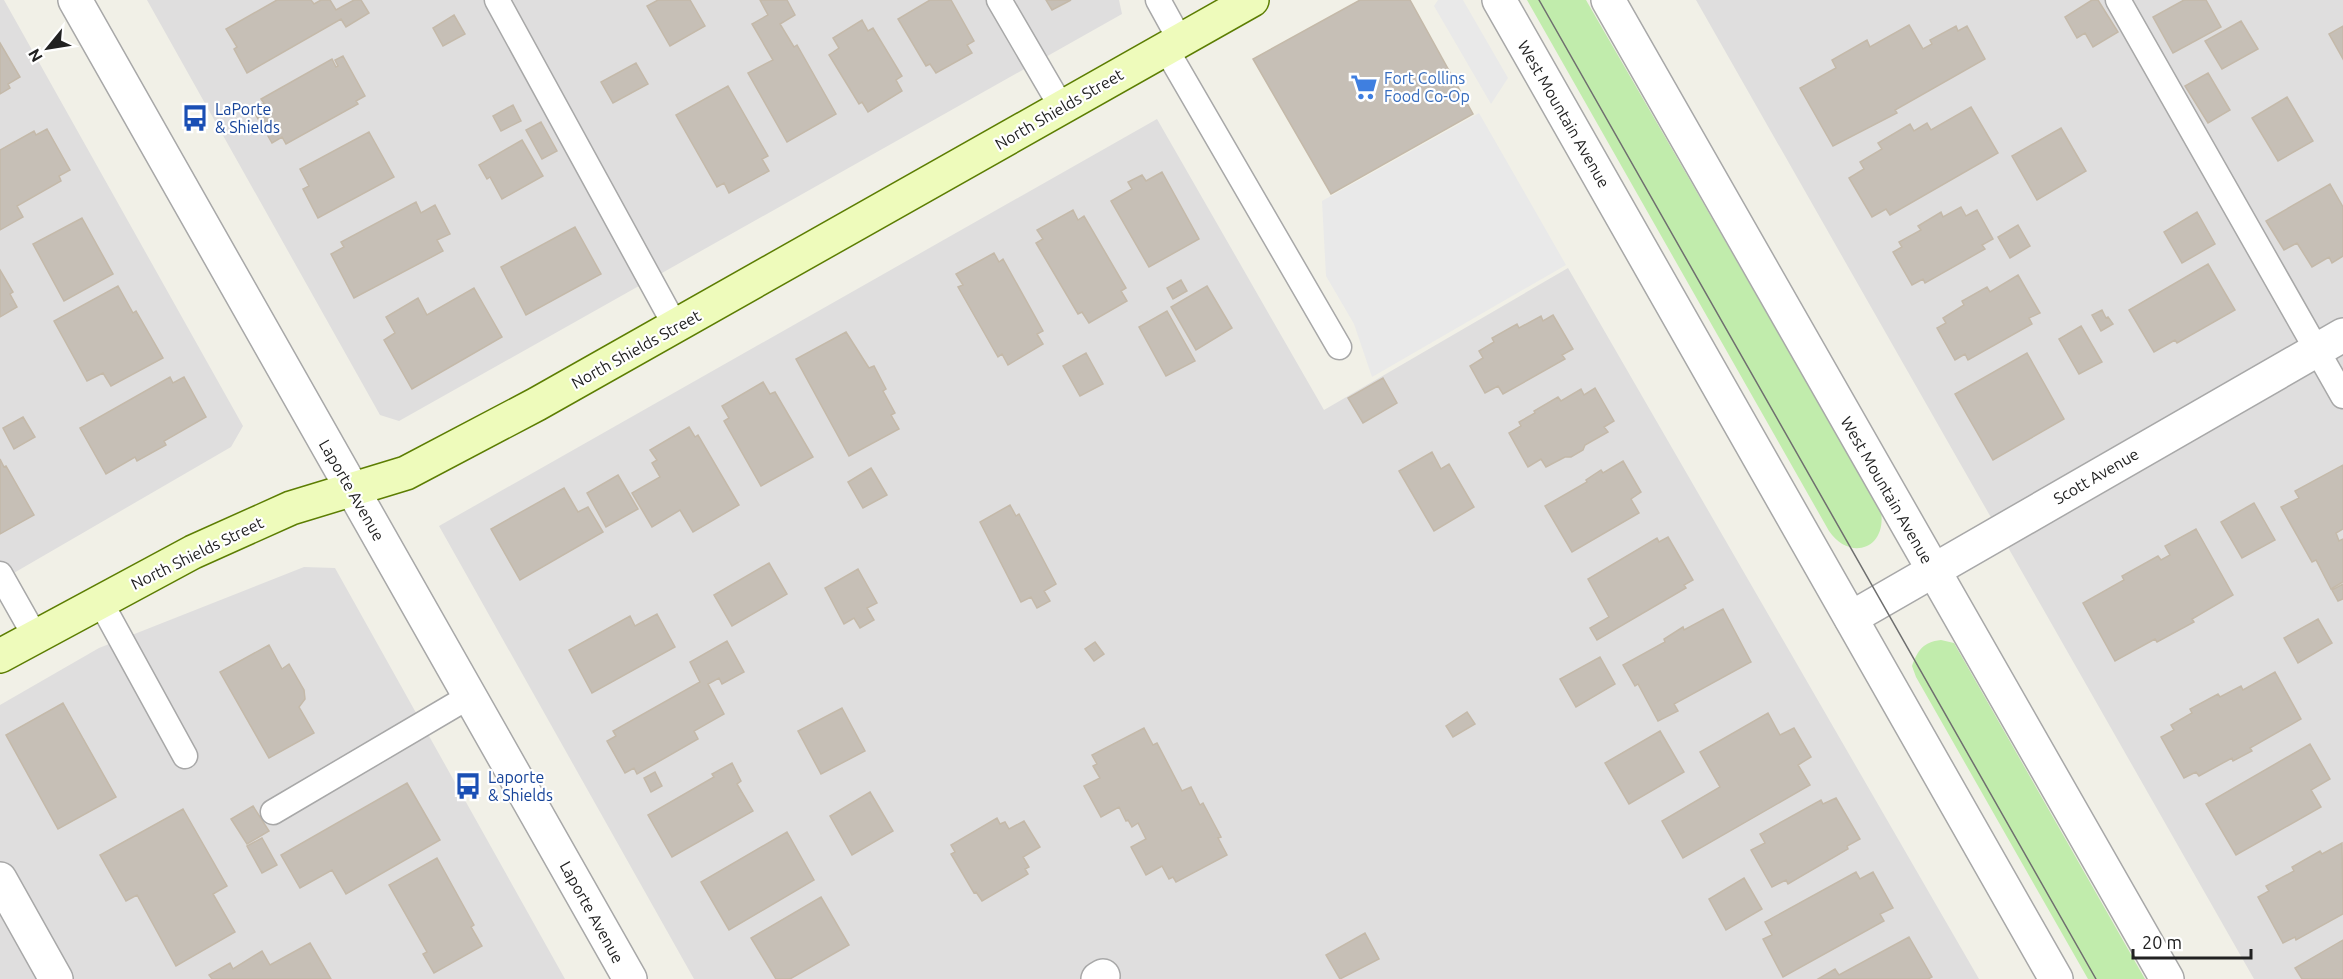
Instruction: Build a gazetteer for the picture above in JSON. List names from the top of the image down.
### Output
{
  "streets": {
    "main road": ["North Shields Street"],
    "street": ["West Mountain Avenue", "Scott Avenue", "Laporte Avenue"]
  },
  "crossings": [
    ["North Shields Street", "Laporte Avenue"],
    ["West Mountain Avenue", "Scott Avenue"]
  ],
  "places": {
    "supermarket": ["Fort Collins Food Co-Op"],
    "bus stop": ["LaPorte & Shields", "Laporte & Shields"]
  },
  "scale_bar": "20 m",
  "north": "bottom left"
}
